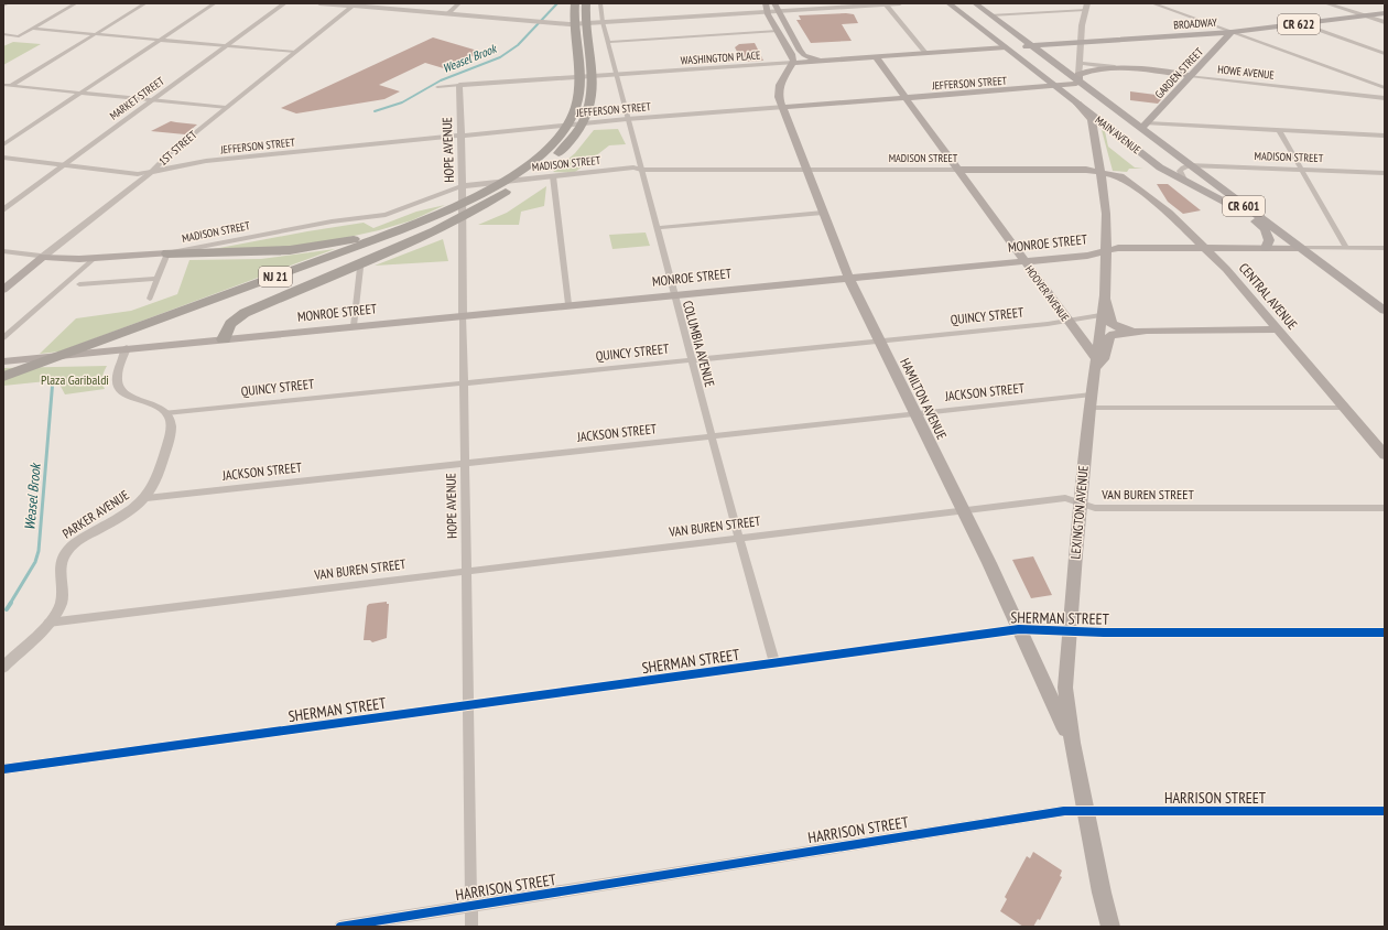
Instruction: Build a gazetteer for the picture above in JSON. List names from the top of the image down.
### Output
{
  "streets": {
    "highway": ["NJ 21"],
    "main road": [
      "BROADWAY",
      "CR 622",
      "WASHINGTON PLACE",
      "HOWE AVENUE",
      "GARDEN STREET",
      "JEFFERSON STREET",
      "MAIN AVENUE",
      "1ST STREET",
      "MADISON STREET",
      "CR 601",
      "MONROE STREET",
      "HOOVER AVENUE",
      "CENTRAL AVENUE",
      "HAMILTON AVENUE",
      "LEXINGTON AVENUE"
    ],
    "street": [
      "MARKET STREET",
      "HOPE AVENUE",
      "QUINCY STREET",
      "COLUMBIA AVENUE",
      "JACKSON STREET",
      "VAN BUREN STREET",
      "PARKER AVENUE",
      "SHERMAN STREET",
      "HARRISON STREET"
    ]
  },
  "crossings": [
    ["BROADWAY", "WASHINGTON PLACE"],
    ["BROADWAY", "GARDEN STREET"],
    ["BROADWAY", "MAIN AVENUE"],
    ["WASHINGTON PLACE", "MAIN AVENUE"],
    ["WASHINGTON PLACE", "HOPE AVENUE"],
    ["WASHINGTON PLACE", "HOOVER AVENUE"],
    ["WASHINGTON PLACE", "COLUMBIA AVENUE"],
    ["WASHINGTON PLACE", "HAMILTON AVENUE"],
    ["HOWE AVENUE", "GARDEN STREET"],
    ["HOWE AVENUE", "JEFFERSON STREET"],
    ["GARDEN STREET", "MAIN AVENUE"],
    ["JEFFERSON STREET", "MAIN AVENUE"],
    ["JEFFERSON STREET", "1ST STREET"],
    ["JEFFERSON STREET", "HOPE AVENUE"],
    ["JEFFERSON STREET", "HOOVER AVENUE"],
    ["JEFFERSON STREET", "COLUMBIA AVENUE"],
    ["JEFFERSON STREET", "HAMILTON AVENUE"],
    ["MAIN AVENUE", "MADISON STREET"],
    ["MAIN AVENUE", "MONROE STREET"],
    ["MAIN AVENUE", "LEXINGTON AVENUE"],
    ["1ST STREET", "MADISON STREET"],
    ["HOPE AVENUE", "MADISON STREET"],
    ["HOPE AVENUE", "MONROE STREET"],
    ["HOPE AVENUE", "QUINCY STREET"],
    ["HOPE AVENUE", "JACKSON STREET"],
    ["HOPE AVENUE", "VAN BUREN STREET"],
    ["HOPE AVENUE", "SHERMAN STREET"],
    ["HOPE AVENUE", "HARRISON STREET"],
    ["MADISON STREET", "HOOVER AVENUE"],
    ["MADISON STREET", "CENTRAL AVENUE"],
    ["MADISON STREET", "COLUMBIA AVENUE"],
    ["MADISON STREET", "HAMILTON AVENUE"],
    ["MADISON STREET", "LEXINGTON AVENUE"],
    ["MONROE STREET", "NJ 21"],
    ["MONROE STREET", "HOOVER AVENUE"],
    ["MONROE STREET", "CENTRAL AVENUE"],
    ["MONROE STREET", "COLUMBIA AVENUE"],
    ["MONROE STREET", "HAMILTON AVENUE"],
    ["MONROE STREET", "LEXINGTON AVENUE"],
    ["HOOVER AVENUE", "QUINCY STREET"],
    ["HOOVER AVENUE", "LEXINGTON AVENUE"],
    ["CENTRAL AVENUE", "JACKSON STREET"],
    ["QUINCY STREET", "COLUMBIA AVENUE"],
    ["QUINCY STREET", "HAMILTON AVENUE"],
    ["QUINCY STREET", "LEXINGTON AVENUE"],
    ["QUINCY STREET", "PARKER AVENUE"],
    ["COLUMBIA AVENUE", "JACKSON STREET"],
    ["COLUMBIA AVENUE", "VAN BUREN STREET"],
    ["COLUMBIA AVENUE", "SHERMAN STREET"],
    ["JACKSON STREET", "HAMILTON AVENUE"],
    ["JACKSON STREET", "LEXINGTON AVENUE"],
    ["JACKSON STREET", "PARKER AVENUE"],
    ["HAMILTON AVENUE", "VAN BUREN STREET"],
    ["HAMILTON AVENUE", "LEXINGTON AVENUE"],
    ["HAMILTON AVENUE", "SHERMAN STREET"],
    ["VAN BUREN STREET", "LEXINGTON AVENUE"],
    ["VAN BUREN STREET", "PARKER AVENUE"],
    ["LEXINGTON AVENUE", "SHERMAN STREET"],
    ["LEXINGTON AVENUE", "HARRISON STREET"]
  ],
  "water": ["Weasel Brook"],
  "parks": ["Plaza Garibaldi"]
}
